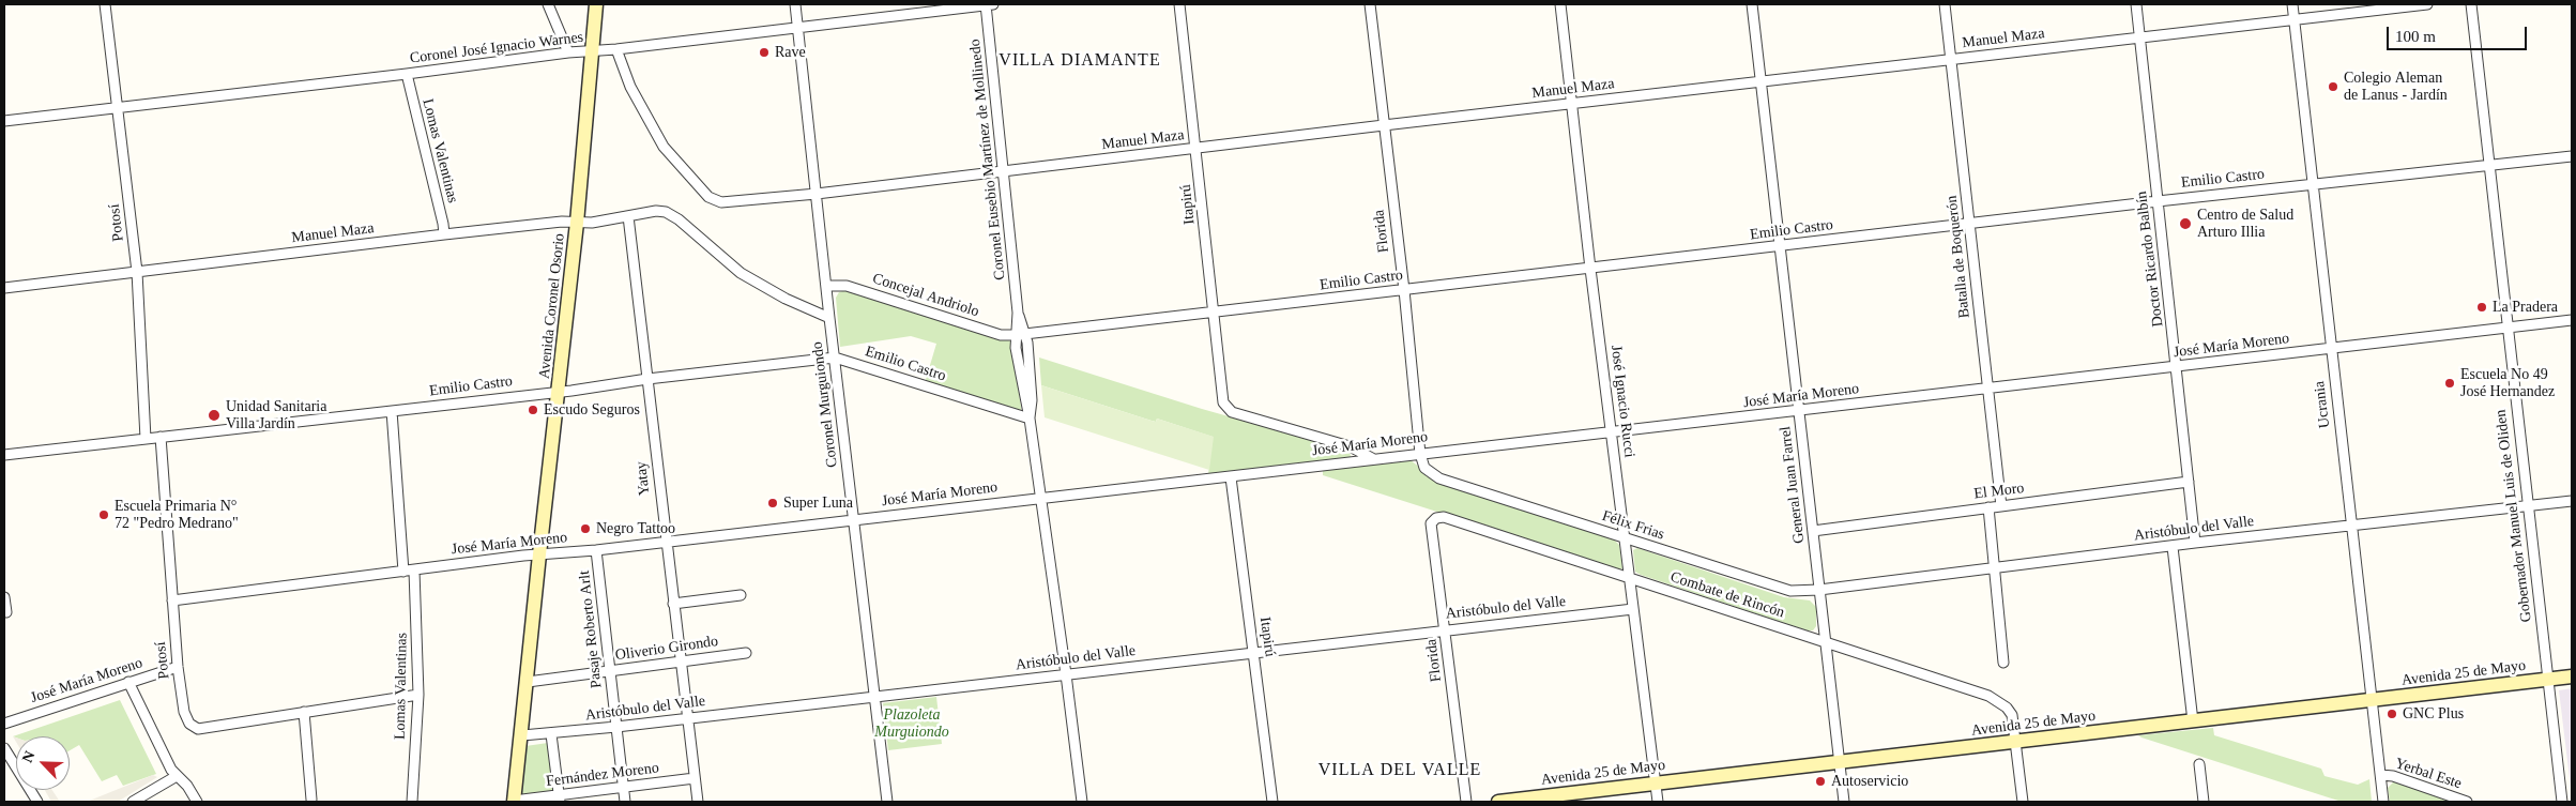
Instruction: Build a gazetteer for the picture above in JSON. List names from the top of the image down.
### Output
{
  "streets": {
    "main road": ["Avenida Coronel Osorio", "Avenida 25 de Mayo"],
    "street": [
      "Manuel Maza",
      "Coronel José Ignacio Warnes",
      "Lomas Valentinas",
      "Coronel Eusebio Martínez de Mollinedo",
      "Emilio Castro",
      "Itapirú",
      "Potosí",
      "Florida",
      "Batalla de Boquerón",
      "Doctor Ricardo Balbín",
      "Concejal Andriolo",
      "José María Moreno",
      "José Ignacio Rucci",
      "Coronel Murguiondo",
      "Ucrania",
      "Yatay",
      "General Juan Farrel",
      "El Moro",
      "Gobernador Manuel Luis de Oliden",
      "Félix Frias",
      "Aristóbulo del Valle",
      "Combate de Rincón",
      "Pasaje Roberto Arlt",
      "Oliverio Girondo",
      "Yerbal Este",
      "Fernández Moreno"
    ]
  },
  "crossings": [
    ["Manuel Maza", "Coronel José Ignacio Warnes"],
    ["Manuel Maza", "Lomas Valentinas"],
    ["Manuel Maza", "Coronel Eusebio Martínez de Mollinedo"],
    ["Manuel Maza", "Itapirú"],
    ["Manuel Maza", "Potosí"],
    ["Manuel Maza", "Florida"],
    ["Manuel Maza", "Batalla de Boquerón"],
    ["Manuel Maza", "Doctor Ricardo Balbín"],
    ["Manuel Maza", "Avenida Coronel Osorio"],
    ["Manuel Maza", "José Ignacio Rucci"],
    ["Manuel Maza", "Coronel Murguiondo"],
    ["Manuel Maza", "Ucrania"],
    ["Manuel Maza", "Yatay"],
    ["Manuel Maza", "General Juan Farrel"],
    ["Coronel José Ignacio Warnes", "Lomas Valentinas"],
    ["Coronel José Ignacio Warnes", "Coronel Eusebio Martínez de Mollinedo"],
    ["Coronel José Ignacio Warnes", "Potosí"],
    ["Coronel José Ignacio Warnes", "Avenida Coronel Osorio"],
    ["Coronel José Ignacio Warnes", "Coronel Murguiondo"],
    ["Lomas Valentinas", "José María Moreno"],
    ["Coronel Eusebio Martínez de Mollinedo", "Emilio Castro"],
    ["Coronel Eusebio Martínez de Mollinedo", "Concejal Andriolo"],
    ["Coronel Eusebio Martínez de Mollinedo", "José María Moreno"],
    ["Coronel Eusebio Martínez de Mollinedo", "Aristóbulo del Valle"],
    ["Emilio Castro", "Itapirú"],
    ["Emilio Castro", "Potosí"],
    ["Emilio Castro", "Florida"],
    ["Emilio Castro", "Batalla de Boquerón"],
    ["Emilio Castro", "Doctor Ricardo Balbín"],
    ["Emilio Castro", "Concejal Andriolo"],
    ["Emilio Castro", "Avenida Coronel Osorio"],
    ["Emilio Castro", "José Ignacio Rucci"],
    ["Emilio Castro", "Coronel Murguiondo"],
    ["Emilio Castro", "Ucrania"],
    ["Emilio Castro", "Yatay"],
    ["Emilio Castro", "General Juan Farrel"],
    ["Emilio Castro", "Gobernador Manuel Luis de Oliden"],
    ["Itapirú", "José María Moreno"],
    ["Itapirú", "Aristóbulo del Valle"],
    ["Potosí", "José María Moreno"],
    ["Florida", "José María Moreno"],
    ["Florida", "Félix Frias"],
    ["Florida", "Aristóbulo del Valle"],
    ["Florida", "Combate de Rincón"],
    ["Batalla de Boquerón", "José María Moreno"],
    ["Batalla de Boquerón", "El Moro"],
    ["Doctor Ricardo Balbín", "José María Moreno"],
    ["Doctor Ricardo Balbín", "El Moro"],
    ["Doctor Ricardo Balbín", "Aristóbulo del Valle"],
    ["Concejal Andriolo", "Coronel Murguiondo"],
    ["Avenida Coronel Osorio", "José María Moreno"],
    ["Avenida Coronel Osorio", "Aristóbulo del Valle"],
    ["Avenida Coronel Osorio", "Oliverio Girondo"],
    ["Avenida Coronel Osorio", "Fernández Moreno"],
    ["José María Moreno", "José Ignacio Rucci"],
    ["José María Moreno", "Coronel Murguiondo"],
    ["José María Moreno", "Ucrania"],
    ["José María Moreno", "Yatay"],
    ["José María Moreno", "General Juan Farrel"],
    ["José María Moreno", "Gobernador Manuel Luis de Oliden"],
    ["José María Moreno", "Pasaje Roberto Arlt"],
    ["José Ignacio Rucci", "Félix Frias"],
    ["José Ignacio Rucci", "Aristóbulo del Valle"],
    ["José Ignacio Rucci", "Combate de Rincón"],
    ["José Ignacio Rucci", "Avenida 25 de Mayo"],
    ["Coronel Murguiondo", "Aristóbulo del Valle"],
    ["Ucrania", "Aristóbulo del Valle"],
    ["Ucrania", "Avenida 25 de Mayo"],
    ["Ucrania", "Yerbal Este"],
    ["Yatay", "Aristóbulo del Valle"],
    ["Yatay", "Oliverio Girondo"],
    ["Yatay", "Fernández Moreno"],
    ["General Juan Farrel", "El Moro"],
    ["General Juan Farrel", "Félix Frias"],
    ["General Juan Farrel", "Aristóbulo del Valle"],
    ["General Juan Farrel", "Combate de Rincón"],
    ["General Juan Farrel", "Avenida 25 de Mayo"],
    ["Gobernador Manuel Luis de Oliden", "Aristóbulo del Valle"],
    ["Gobernador Manuel Luis de Oliden", "Avenida 25 de Mayo"],
    ["Félix Frias", "Aristóbulo del Valle"],
    ["Aristóbulo del Valle", "Pasaje Roberto Arlt"],
    ["Combate de Rincón", "Avenida 25 de Mayo"],
    ["Pasaje Roberto Arlt", "Oliverio Girondo"],
    ["Pasaje Roberto Arlt", "Fernández Moreno"]
  ],
  "districts": ["VILLA DIAMANTE", "VILLA DEL VALLE"],
  "parks": ["Plazoleta Murguiondo"],
  "places": [
    "Rave",
    "Colegio Aleman de Lanus - Jardín",
    "Centro de Salud Arturo Illia",
    "La Pradera",
    "Escuela No 49 José Hernandez",
    "Escudo Seguros",
    "Unidad Sanitaria Villa Jardín",
    "Super Luna",
    "Escuela Primaria N° 72 \"Pedro Medrano\"",
    "Negro Tattoo",
    "GNC Plus",
    "Autoservicio"
  ],
  "scale_bar": "100 m",
  "north": "top left"
}
